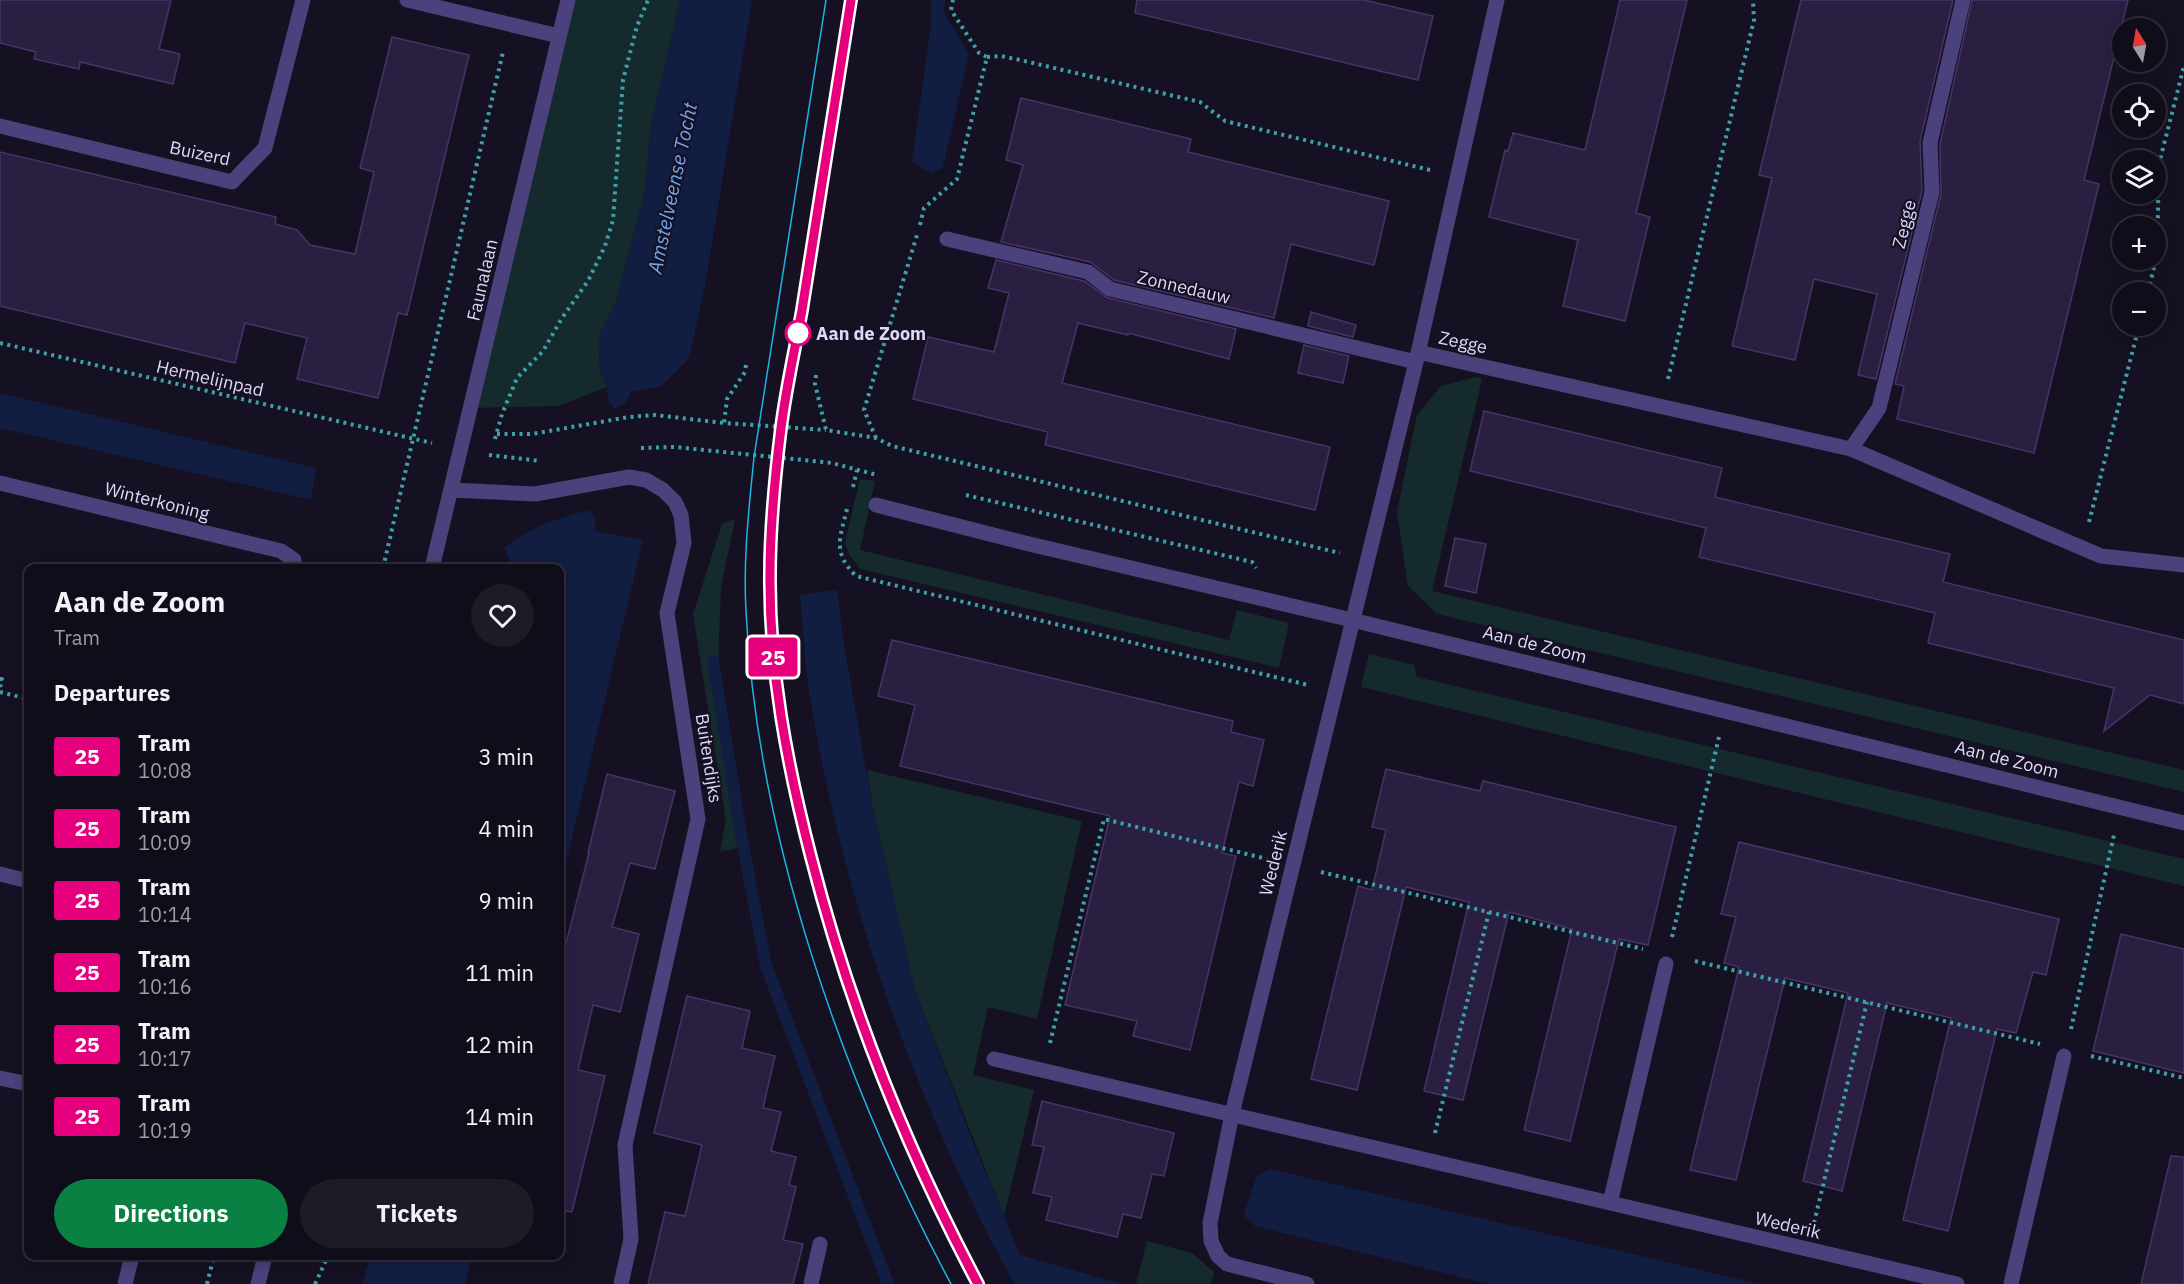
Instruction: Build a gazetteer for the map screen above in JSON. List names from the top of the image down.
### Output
{
  "streets": {
    "street": [
      "Buizerd",
      "Zegge",
      "Faunalaan",
      "Zonnedauw",
      "Winterkoning",
      "Aan de Zoom",
      "Buitendijks",
      "Wederik"
    ],
    "path": ["Hermelijnpad"]
  },
  "crossings": [
    ["Zegge", "Zonnedauw"],
    ["Faunalaan", "Hermelijnpad"],
    ["Faunalaan", "Buitendijks"],
    ["Aan de Zoom", "Wederik"]
  ],
  "water": ["Amstelveense Tocht"],
  "places": ["Aan de Zoom"],
  "lines": ["tram line 25"],
  "north": "top",
  "page": {
    "on_map": "25",
    "map_buttons": ["+", "−"],
    "heading": [
      ["Aan de Zoom", "Tram"],
      "Departures"
    ],
    "list": [
      {
        "mark": "25",
        "name": "Tram",
        "note": "10:08",
        "value": "3 min"
      },
      {
        "mark": "25",
        "name": "Tram",
        "note": "10:09",
        "value": "4 min"
      },
      {
        "mark": "25",
        "name": "Tram",
        "note": "10:14",
        "value": "9 min"
      },
      {
        "mark": "25",
        "name": "Tram",
        "note": "10:16",
        "value": "11 min"
      },
      {
        "mark": "25",
        "name": "Tram",
        "note": "10:17",
        "value": "12 min"
      },
      {
        "mark": "25",
        "name": "Tram",
        "note": "10:19",
        "value": "14 min"
      }
    ],
    "buttons": ["Directions", "Tickets"]
  }
}
